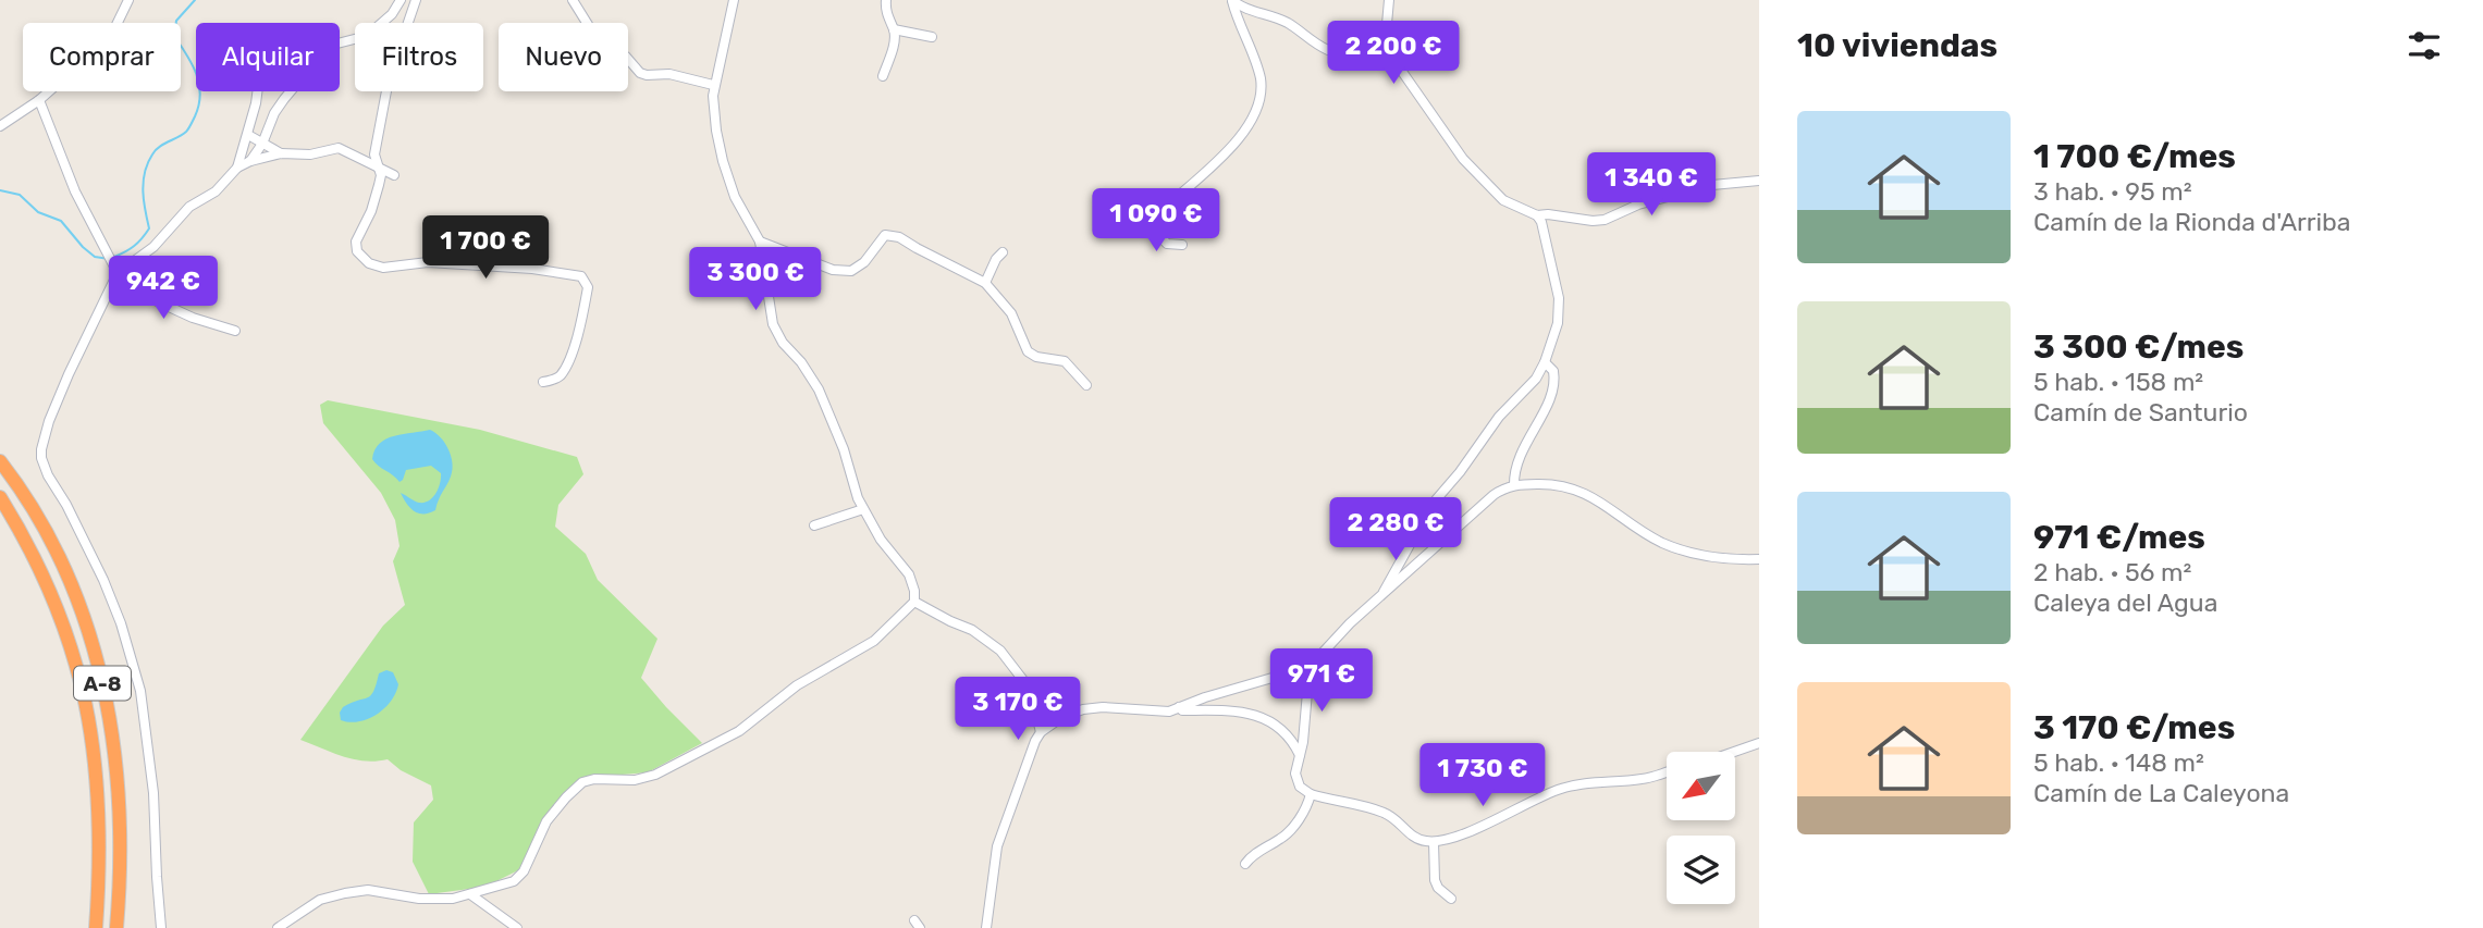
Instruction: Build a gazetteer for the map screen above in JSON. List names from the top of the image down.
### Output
{
  "streets": {
    "highway": ["A-8"]
  },
  "north": "bottom left",
  "page": {
    "heading": "10 viviendas",
    "price": [
      "2 200 €",
      "1 340 €",
      "1 090 €",
      "1 700 €",
      "3 300 €",
      "942 €",
      "2 280 €",
      "971 €",
      "3 170 €",
      "1 730 €"
    ],
    "chip": [
      "Comprar",
      "Alquilar",
      "Filtros",
      "Nuevo"
    ],
    "list": [
      {
        "name": "1 700 €/mes",
        "note": "3 hab. · 95 m² · Camín de la Rionda d'Arriba"
      },
      {
        "name": "3 300 €/mes",
        "note": "5 hab. · 158 m² · Camín de Santurio"
      },
      {
        "name": "971 €/mes",
        "note": "2 hab. · 56 m² · Caleya del Agua"
      },
      {
        "name": "3 170 €/mes",
        "note": "5 hab. · 148 m² · Camín de La Caleyona"
      }
    ]
  }
}
